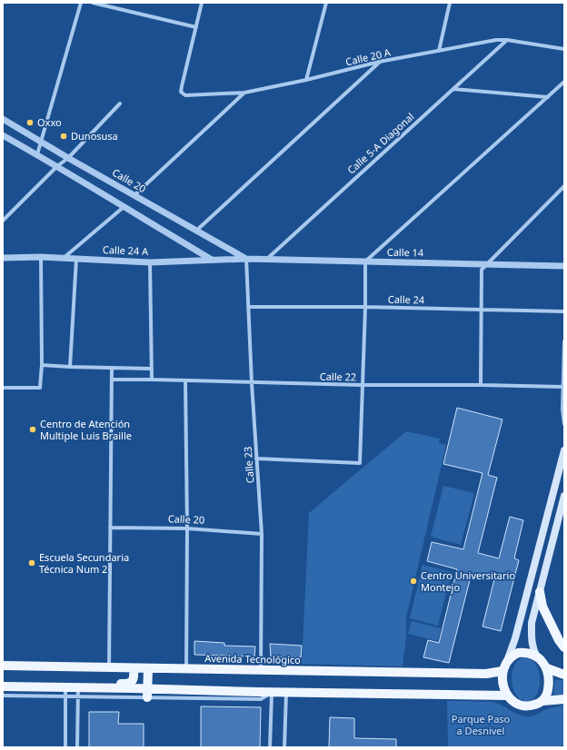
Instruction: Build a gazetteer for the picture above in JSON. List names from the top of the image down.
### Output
{
  "streets": {
    "main road": ["Avenida Tecnológico"],
    "street": [
      "Calle 20 A",
      "Calle 5-A Diagonal",
      "Calle 20",
      "Calle 24 A",
      "Calle 14",
      "Calle 24",
      "Calle 22",
      "Calle 23"
    ]
  },
  "crossings": [
    ["Calle 20 A", "Calle 5-A Diagonal"],
    ["Calle 5-A Diagonal", "Calle 14"],
    ["Calle 20", "Calle 24 A"],
    ["Calle 20", "Calle 14"],
    ["Calle 20", "Calle 23"],
    ["Calle 24 A", "Calle 14"],
    ["Calle 24 A", "Calle 23"],
    ["Calle 14", "Calle 23"],
    ["Calle 24", "Calle 23"],
    ["Calle 22", "Calle 23"],
    ["Calle 23", "Avenida Tecnológico"]
  ],
  "parks": ["Parque Paso a Desnivel"],
  "places": [
    "Oxxo",
    "Dunosusa",
    "Centro de Atención Multiple Luis Braille",
    "Escuela Secundaria Técnica Num 2",
    "Centro Universitario Montejo"
  ]
}
